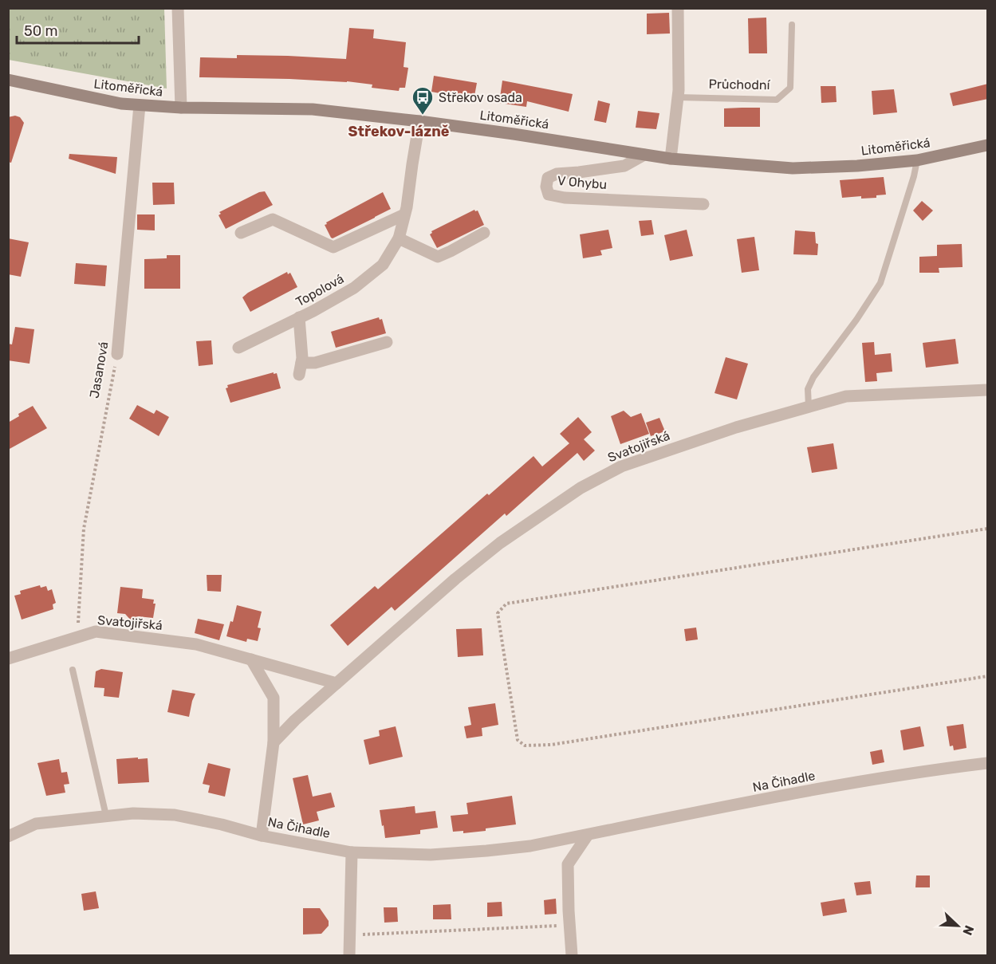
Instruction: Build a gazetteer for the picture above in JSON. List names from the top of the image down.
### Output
{
  "streets": {
    "main road": ["Litoměřická"],
    "street": [
      "V Ohybu",
      "Topolová",
      "Jasanová",
      "Svatojiřská",
      "Na Čihadle"
    ],
    "lane": ["Průchodní"]
  },
  "crossings": [
    ["Litoměřická", "V Ohybu"],
    ["Litoměřická", "Topolová"],
    ["Litoměřická", "Jasanová"],
    ["Jasanová", "Svatojiřská"]
  ],
  "districts": ["Střekov-lázně"],
  "places": {
    "bus stop": ["Střekov osada"]
  },
  "scale_bar": "50 m",
  "north": "bottom right"
}
